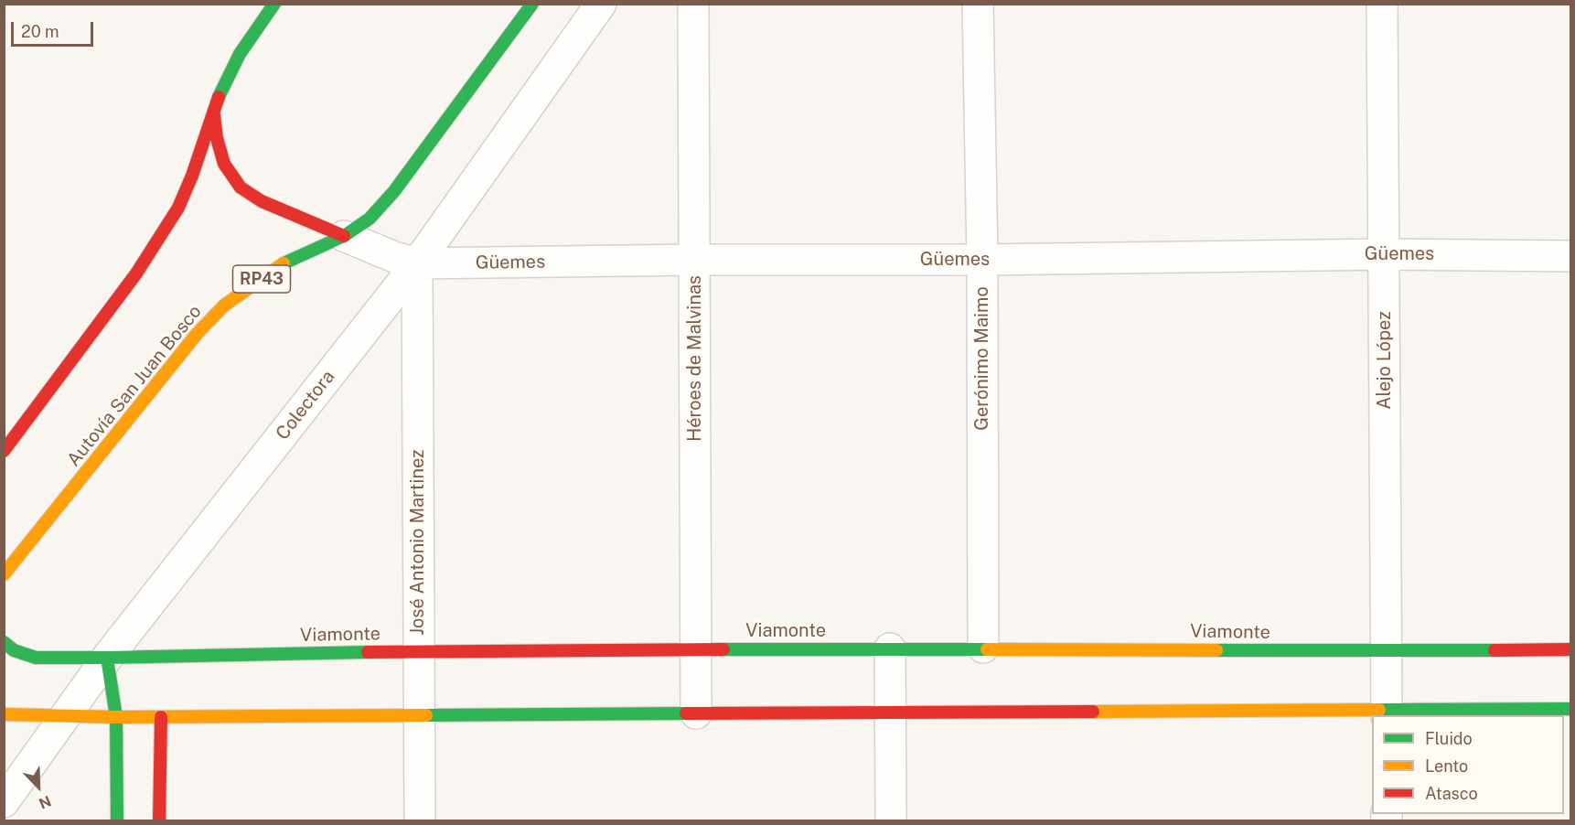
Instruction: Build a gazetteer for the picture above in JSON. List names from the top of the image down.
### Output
{
  "streets": {
    "street": [
      "Güemes",
      "RP43",
      "Héroes de Malvinas",
      "Gerónimo Maimo",
      "Alejo López",
      "Autovía San Juan Bosco",
      "Colectora",
      "José Antonio Martinez",
      "Viamonte"
    ]
  },
  "crossings": [
    ["Güemes", "Héroes de Malvinas"],
    ["Güemes", "Gerónimo Maimo"],
    ["Güemes", "Alejo López"],
    ["Güemes", "Autovía San Juan Bosco"],
    ["Güemes", "Colectora"],
    ["Güemes", "José Antonio Martinez"],
    ["Héroes de Malvinas", "Viamonte"],
    ["Gerónimo Maimo", "Viamonte"],
    ["Alejo López", "Viamonte"],
    ["Colectora", "José Antonio Martinez"],
    ["Colectora", "Viamonte"],
    ["José Antonio Martinez", "Viamonte"]
  ],
  "legend": ["Fluido", "Lento", "Atasco"],
  "scale_bar": "20 m",
  "north": "bottom right"
}
